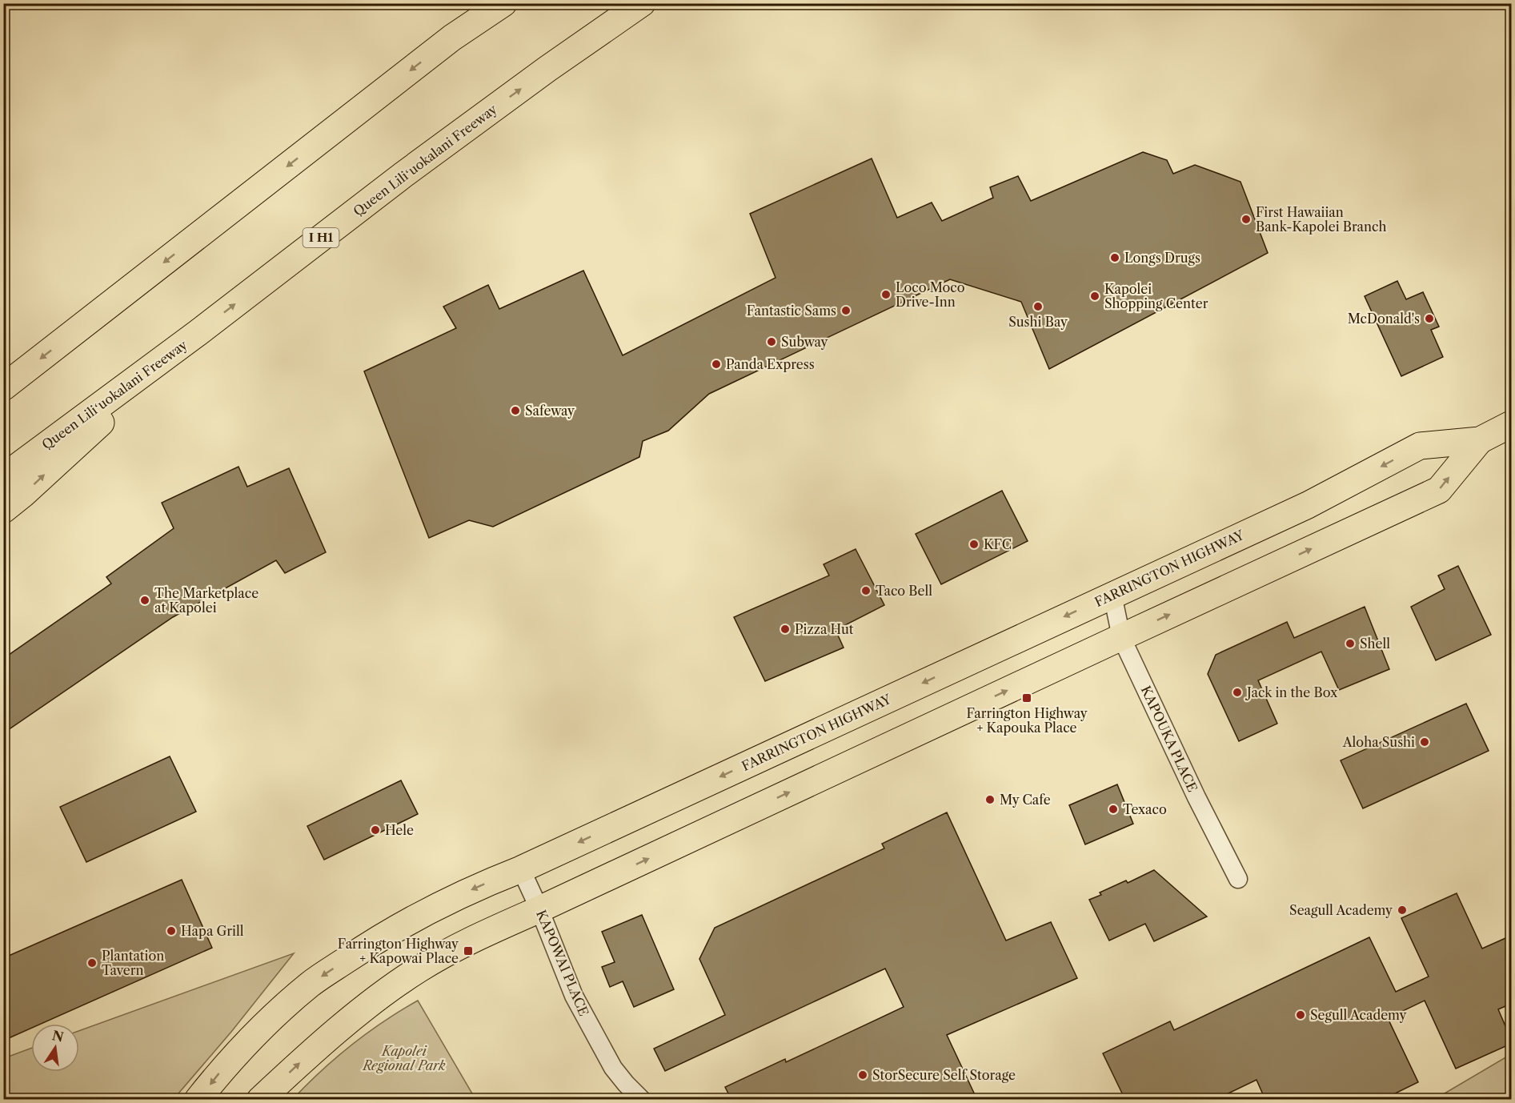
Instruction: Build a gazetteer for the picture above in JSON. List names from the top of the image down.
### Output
{
  "streets": {
    "main road": ["Queen Liliʻuokalani Freeway", "I H1", "FARRINGTON HIGHWAY"],
    "street": ["KAPOUKA PLACE", "KAPOWAI PLACE"]
  },
  "crossings": [
    ["FARRINGTON HIGHWAY", "KAPOUKA PLACE"],
    ["FARRINGTON HIGHWAY", "KAPOWAI PLACE"]
  ],
  "parks": ["Kapolei Regional Park"],
  "places": {
    "other": [
      "First Hawaiian Bank-Kapolei Branch",
      "Longs Drugs",
      "Loco Moco Drive-Inn",
      "Kapolei Shopping Center",
      "Sushi Bay",
      "Fantastic Sams",
      "McDonald's",
      "Subway",
      "Panda Express",
      "Safeway",
      "KFC",
      "Taco Bell",
      "The Marketplace at Kapolei",
      "Pizza Hut",
      "Shell",
      "Jack in the Box",
      "Aloha Sushi",
      "My Cafe",
      "Texaco",
      "Hele",
      "Seagull Academy",
      "Hapa Grill",
      "Plantation Tavern",
      "Segull Academy",
      "StorSecure Self Storage"
    ],
    "transit": ["Farrington Highway + Kapouka Place", "Farrington Highway + Kapowai Place"]
  },
  "north": "top"
}
